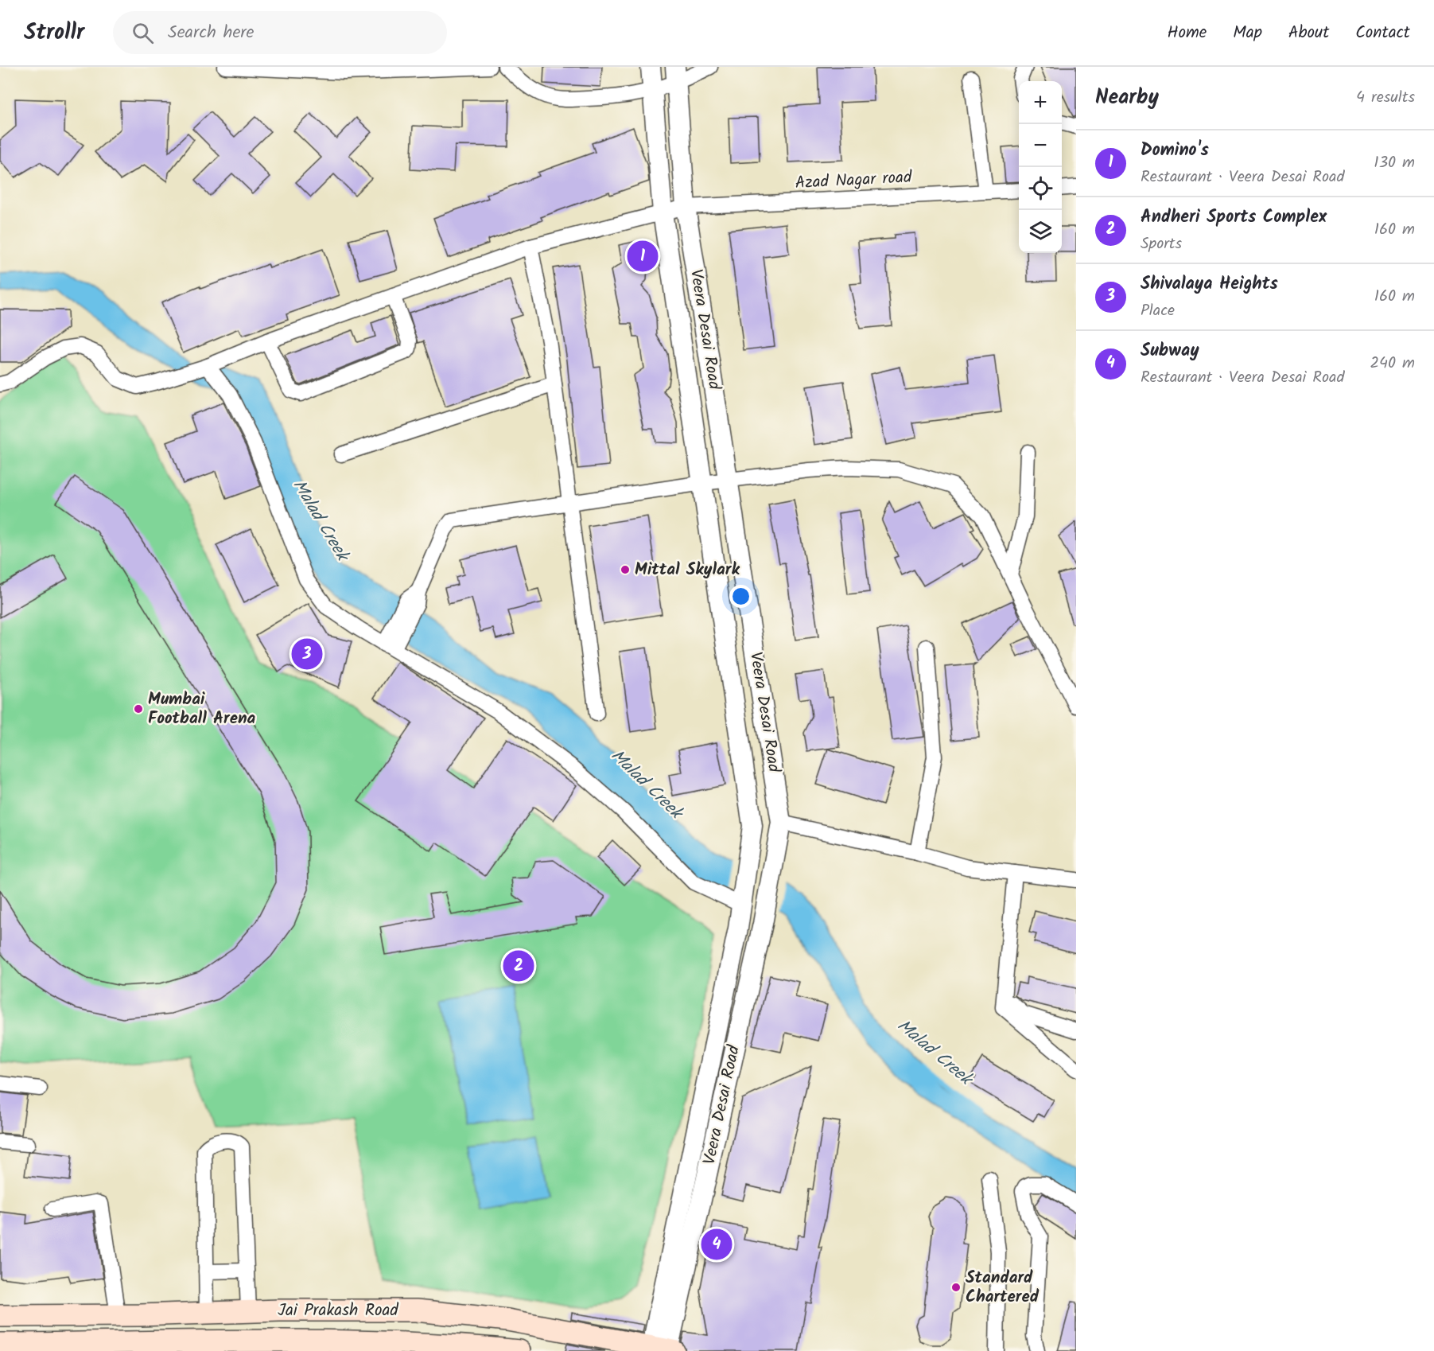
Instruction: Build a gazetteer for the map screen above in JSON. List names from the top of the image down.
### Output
{
  "streets": {
    "main road": ["Jai Prakash Road"],
    "street": ["Azad Nagar road", "Veera Desai Road"]
  },
  "crossings": [
    ["Azad Nagar road", "Veera Desai Road"],
    ["Veera Desai Road", "Jai Prakash Road"]
  ],
  "water": ["Malad Creek"],
  "places": ["Mittal Skylark", "Mumbai Football Arena", "Standard Chartered"],
  "page": {
    "header": "Strollr",
    "search": "Search here",
    "nav": [
      "Home",
      "Map",
      "About",
      "Contact"
    ],
    "heading": ["Nearby", "4 results"],
    "map_buttons": ["+", "−"],
    "list": [
      {
        "mark": "1",
        "name": "Domino's",
        "note": "Restaurant · Veera Desai Road",
        "value": "130 m"
      },
      {
        "mark": "2",
        "name": "Andheri Sports Complex",
        "note": "Sports",
        "value": "160 m"
      },
      {
        "mark": "3",
        "name": "Shivalaya Heights",
        "note": "Place",
        "value": "160 m"
      },
      {
        "mark": "4",
        "name": "Subway",
        "note": "Restaurant · Veera Desai Road",
        "value": "240 m"
      }
    ],
    "pins": [
      "1",
      "3",
      "2",
      "4"
    ]
  }
}
